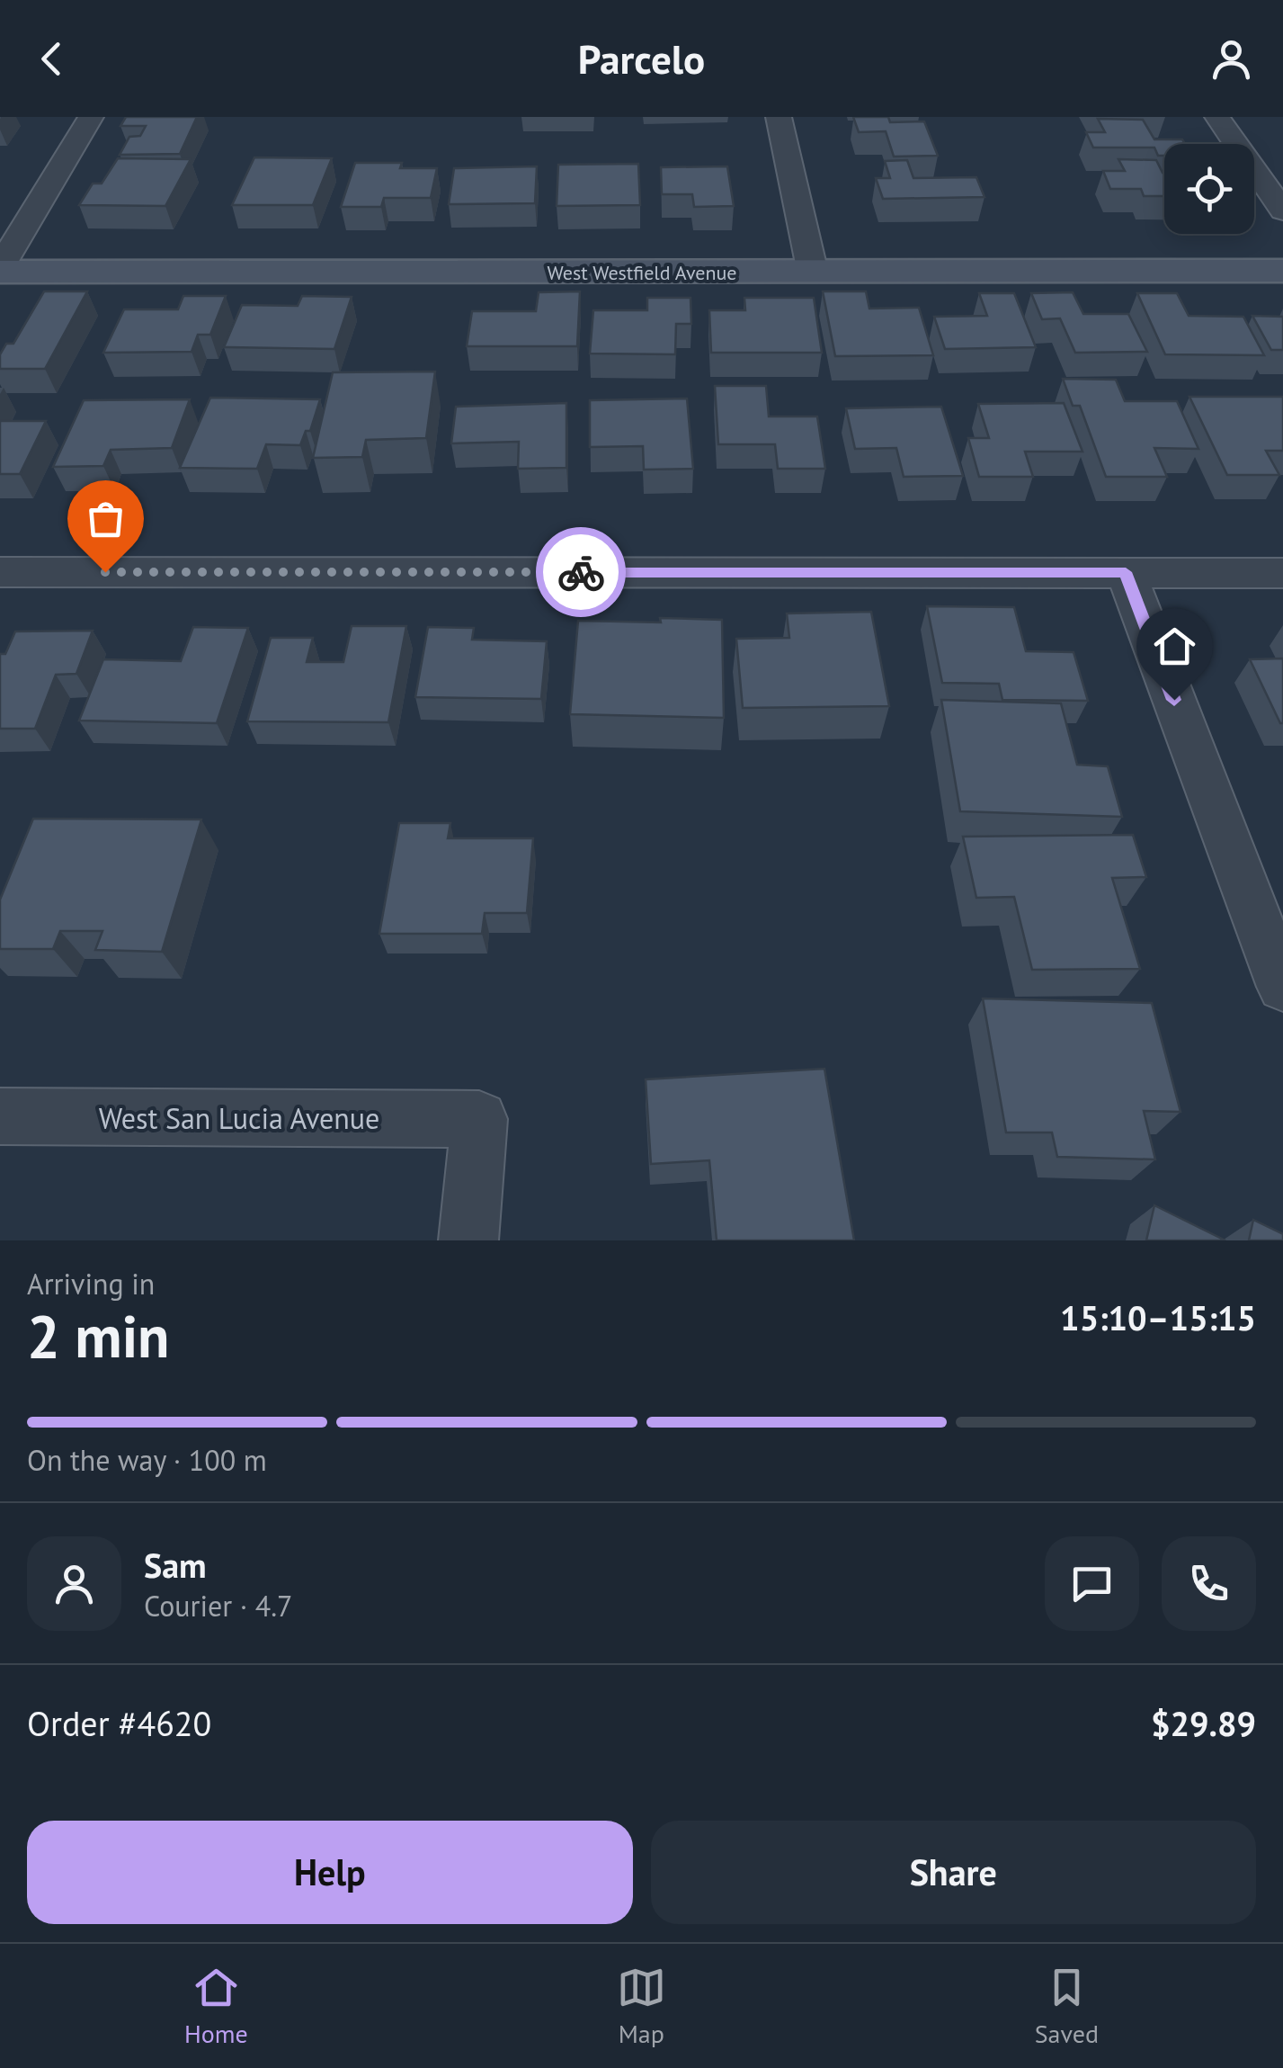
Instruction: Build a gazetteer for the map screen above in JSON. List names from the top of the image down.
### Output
{
  "streets": {
    "street": ["West Westfield Avenue", "West San Lucia Avenue"]
  },
  "page": {
    "header": "Parcelo",
    "heading": ["2 min", "Arriving in", "15:10–15:15"],
    "panel": [
      "Sam",
      "Courier · 4.7",
      "Order #4620",
      "$29.89"
    ],
    "bar": "On the way · 100 m",
    "buttons": ["Help", "Share"],
    "tabs": ["Home", "Map", "Saved"]
  }
}
